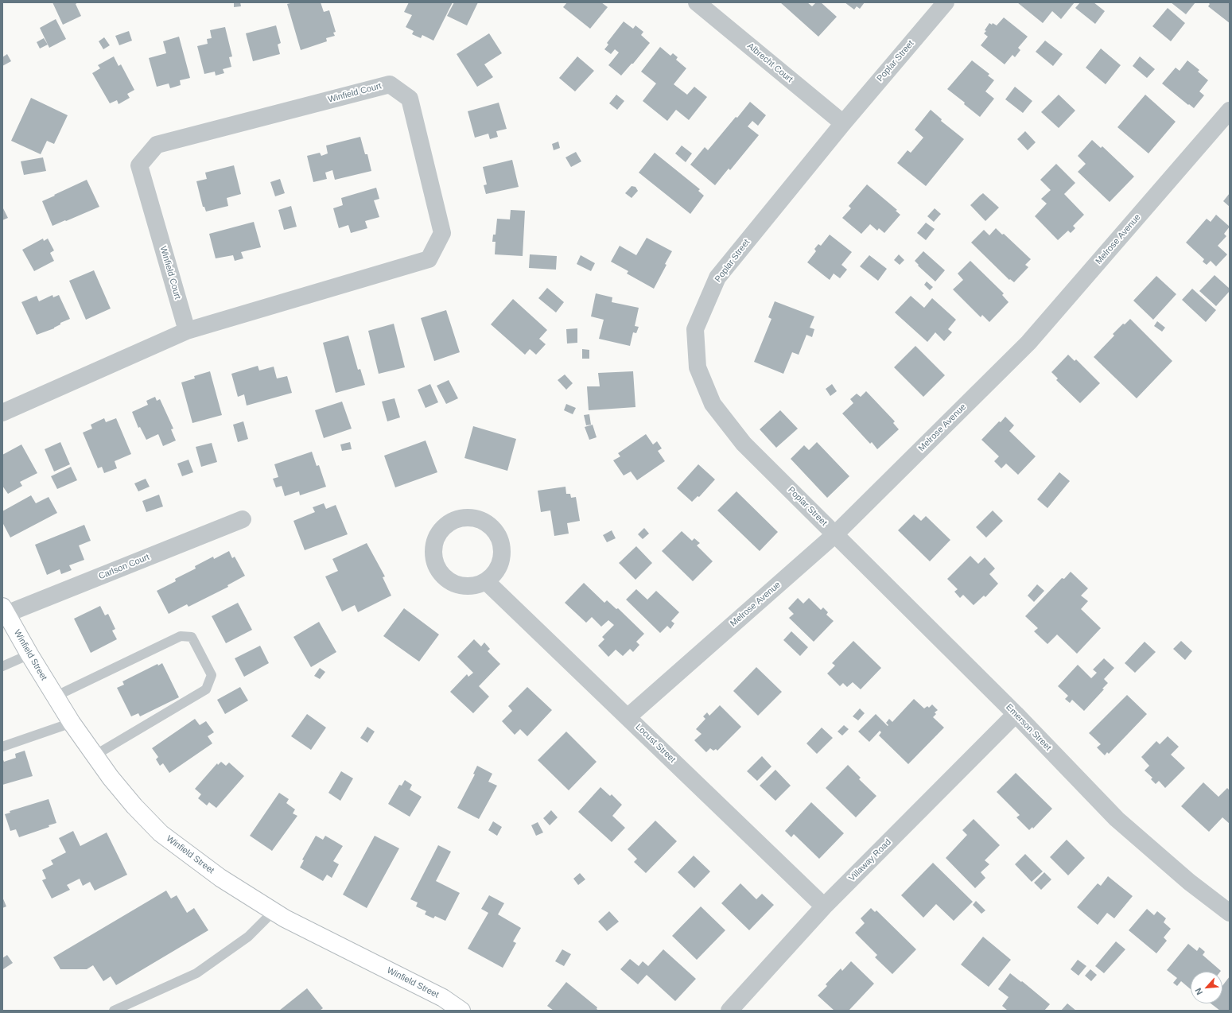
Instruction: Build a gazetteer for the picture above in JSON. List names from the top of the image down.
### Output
{
  "streets": {
    "main road": ["Winfield Street"],
    "street": [
      "Poplar Street",
      "Albrecht Court",
      "Winfield Court",
      "Melrose Avenue",
      "Carlson Court",
      "Emerson Street",
      "Locust Street",
      "Villaway Road"
    ]
  },
  "crossings": [
    ["Poplar Street", "Albrecht Court"],
    ["Poplar Street", "Melrose Avenue"],
    ["Poplar Street", "Emerson Street"],
    ["Melrose Avenue", "Emerson Street"],
    ["Melrose Avenue", "Locust Street"],
    ["Carlson Court", "Winfield Street"],
    ["Emerson Street", "Villaway Road"],
    ["Locust Street", "Villaway Road"]
  ],
  "north": "bottom left"
}
